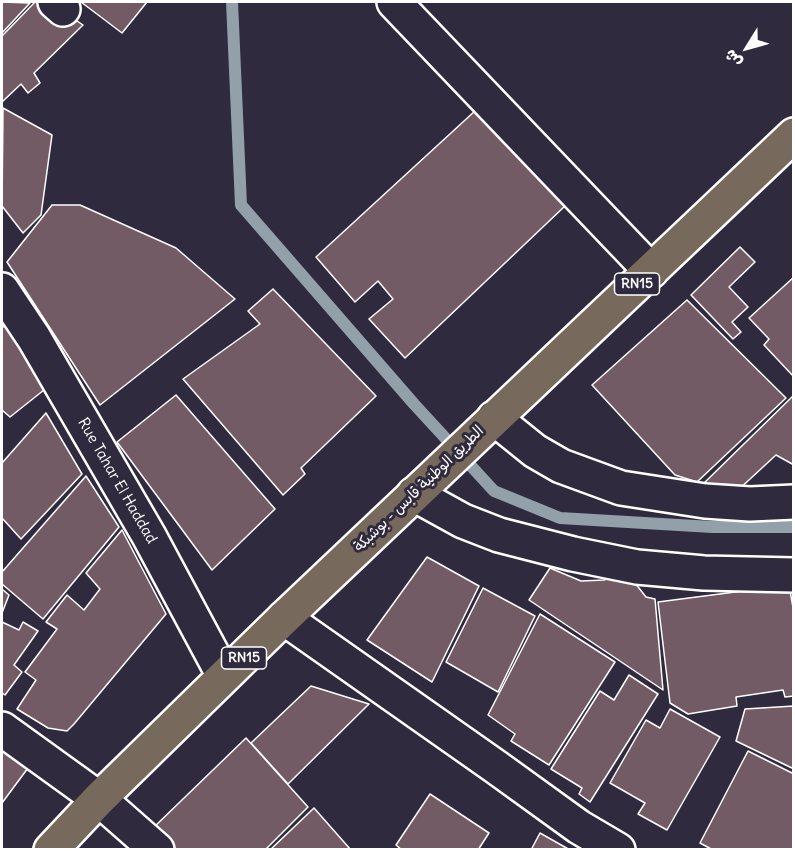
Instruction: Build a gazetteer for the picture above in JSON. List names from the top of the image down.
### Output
{
  "streets": {
    "main road": ["RN15", "الطريق الوطنية قابس - بوشبكة"],
    "street": ["Rue Tahar El Haddad"]
  },
  "crossings": [
    ["Rue Tahar El Haddad", "الطريق الوطنية قابس - بوشبكة"]
  ],
  "north": "bottom left"
}
